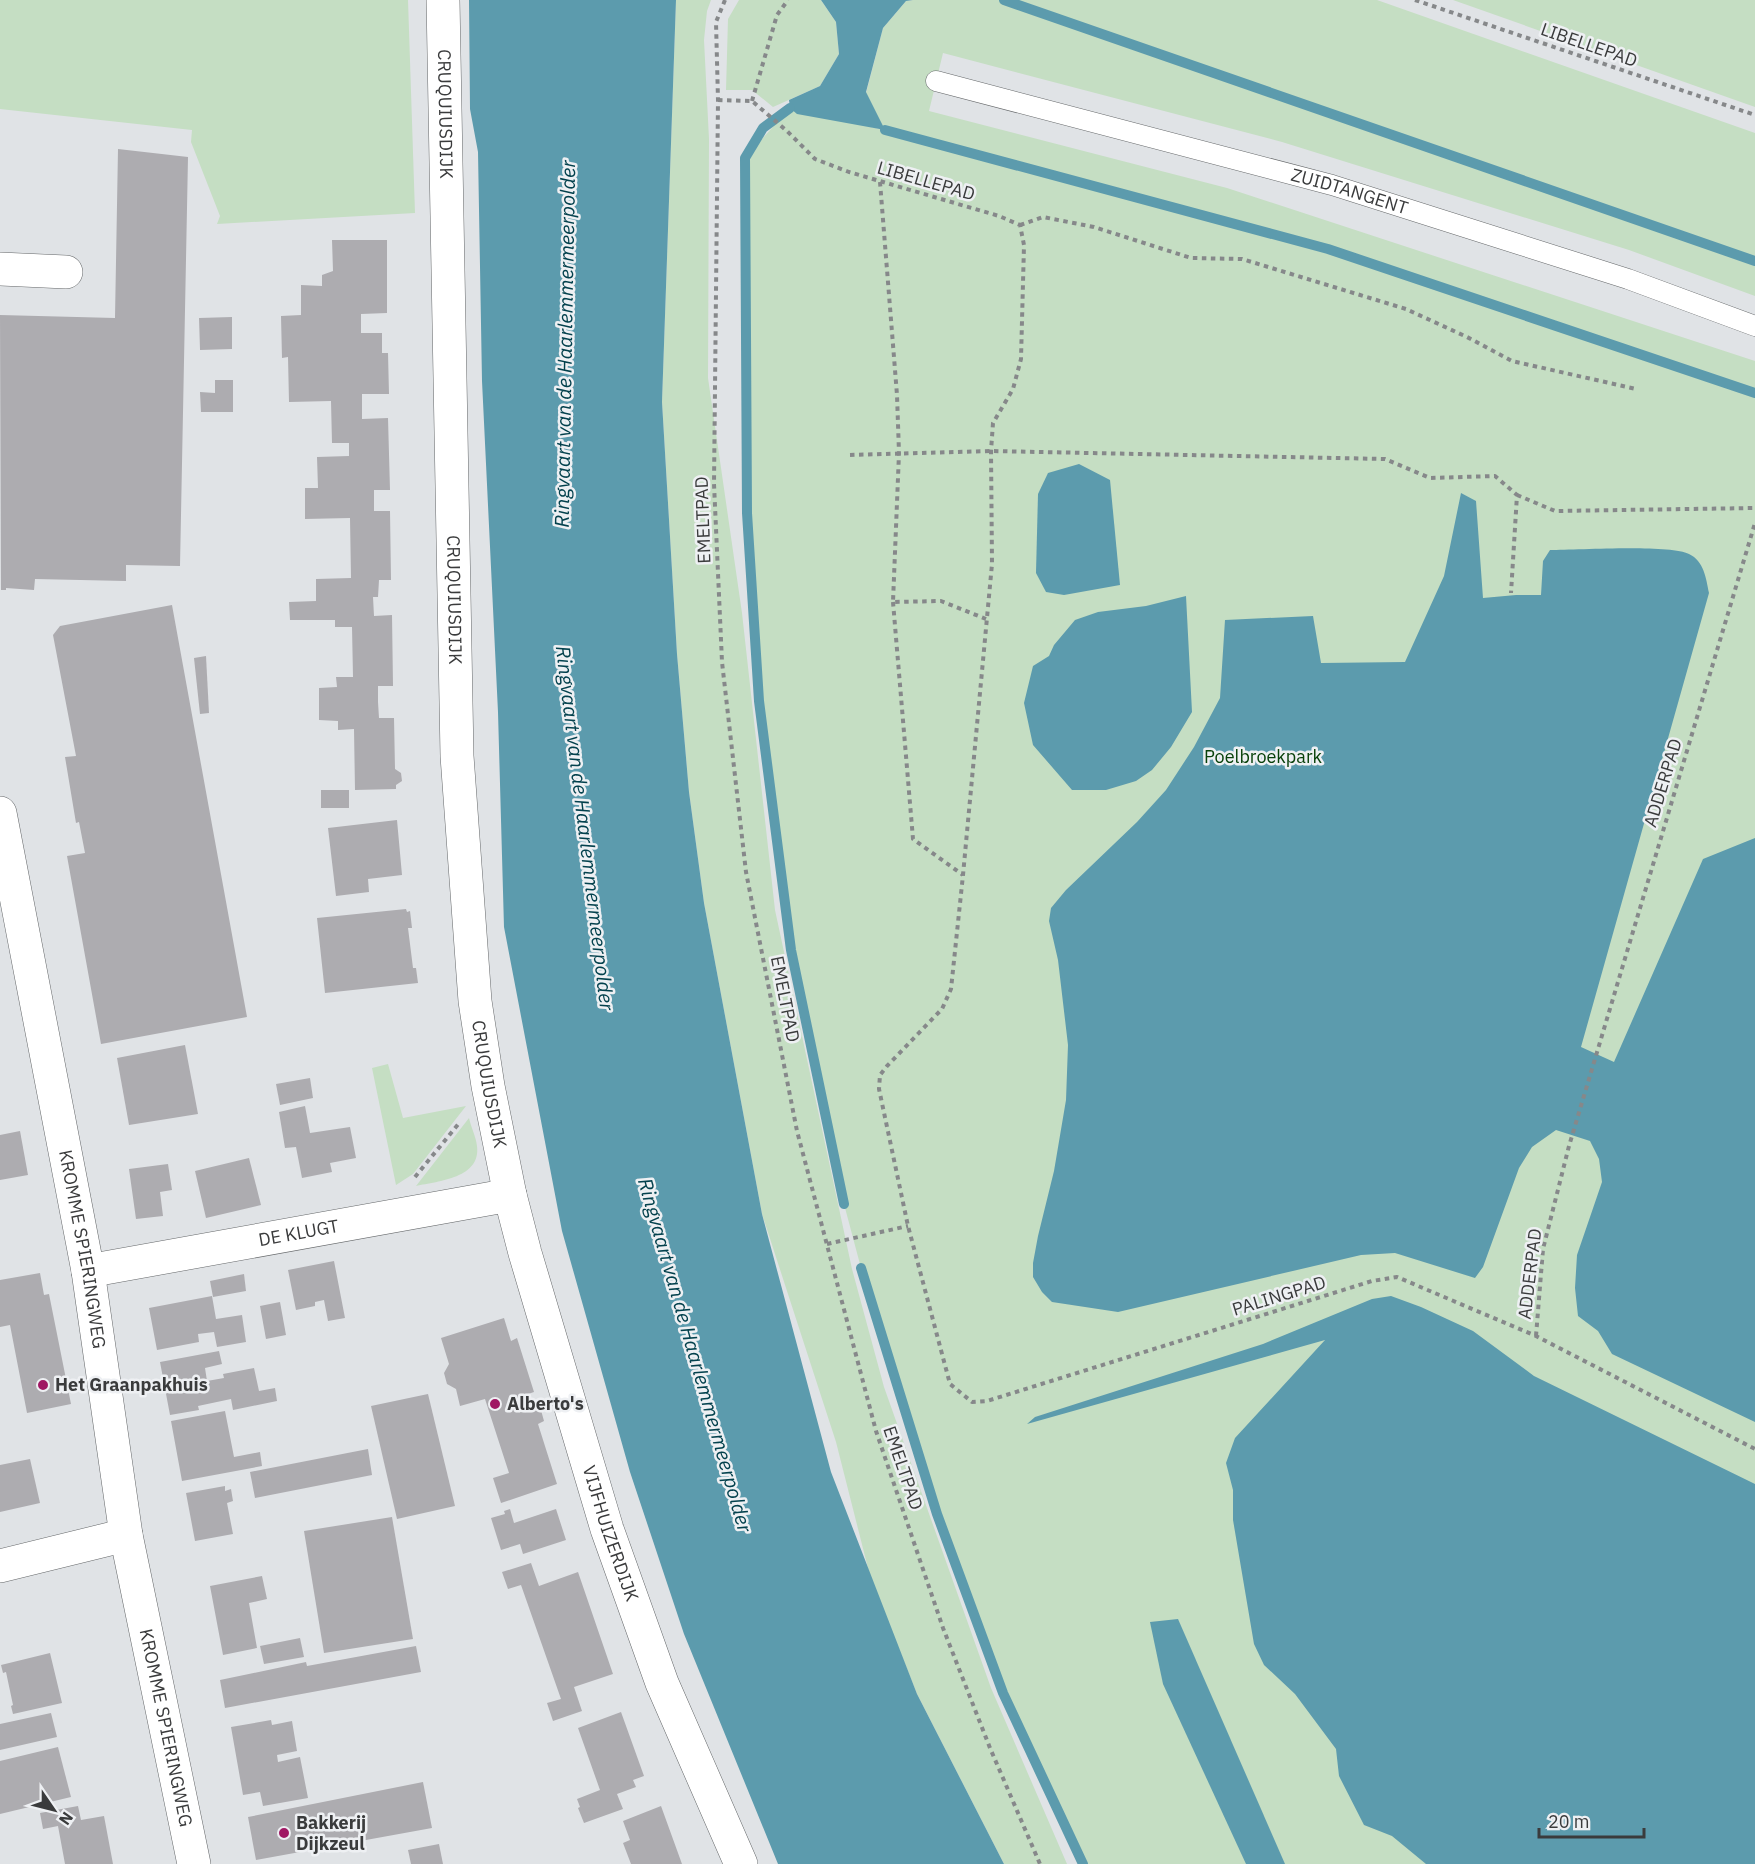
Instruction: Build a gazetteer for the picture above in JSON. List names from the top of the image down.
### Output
{
  "streets": {
    "street": [
      "CRUQUIUSDIJK",
      "DE KLUGT",
      "KROMME SPIERINGWEG",
      "VIJFHUIZERDIJK"
    ],
    "lane": ["ZUIDTANGENT"],
    "path": [
      "LIBELLEPAD",
      "EMELTPAD",
      "ADDERPAD",
      "PALINGPAD"
    ]
  },
  "crossings": [
    ["CRUQUIUSDIJK", "DE KLUGT"],
    ["CRUQUIUSDIJK", "VIJFHUIZERDIJK"],
    ["ADDERPAD", "PALINGPAD"],
    ["DE KLUGT", "KROMME SPIERINGWEG"],
    ["DE KLUGT", "VIJFHUIZERDIJK"]
  ],
  "water": ["Ringvaart van de Haarlemmermeerpolder"],
  "parks": ["Poelbroekpark"],
  "places": ["Het Graanpakhuis", "Alberto's", "Bakkerij Dijkzeul"],
  "scale_bar": "20 m",
  "north": "bottom right"
}
